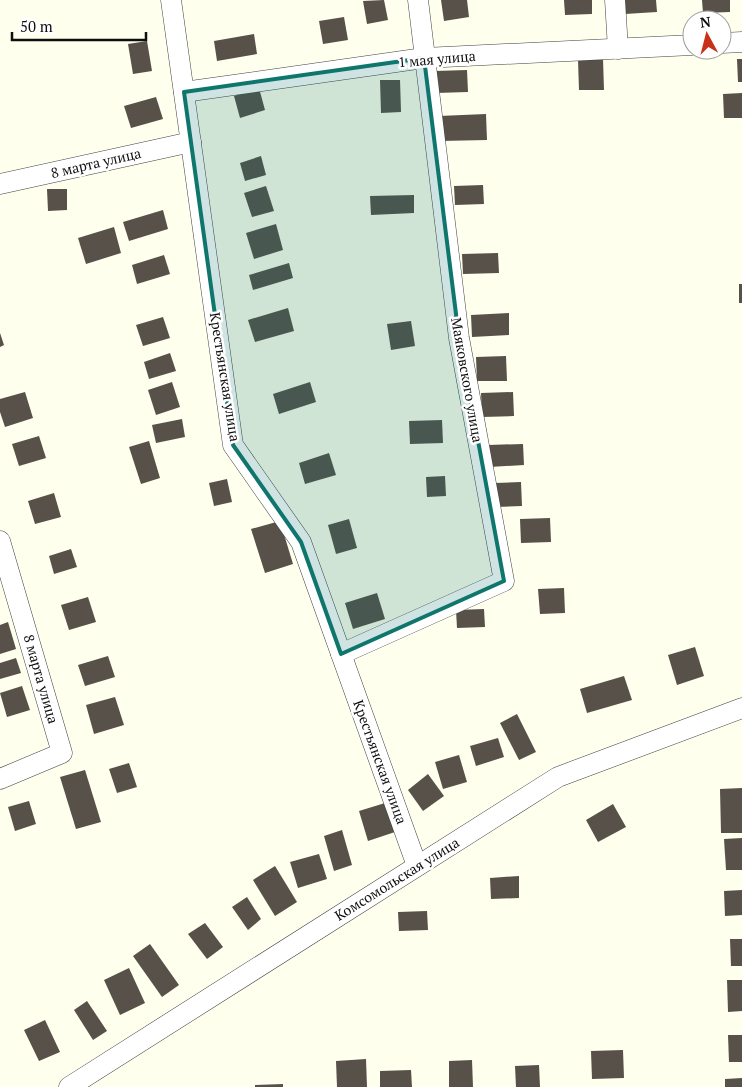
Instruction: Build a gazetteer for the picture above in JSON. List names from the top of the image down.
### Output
{
  "streets": {
    "street": [
      "1 мая улица",
      "8 марта улица",
      "Крестьянская улица",
      "Маяковского улица",
      "Комсомольская улица"
    ]
  },
  "crossings": [
    ["1 мая улица", "Крестьянская улица"],
    ["1 мая улица", "Маяковского улица"],
    ["8 марта улица", "Крестьянская улица"],
    ["Крестьянская улица", "Маяковского улица"],
    ["Крестьянская улица", "Комсомольская улица"]
  ],
  "scale_bar": "50 m",
  "north": "top"
}
